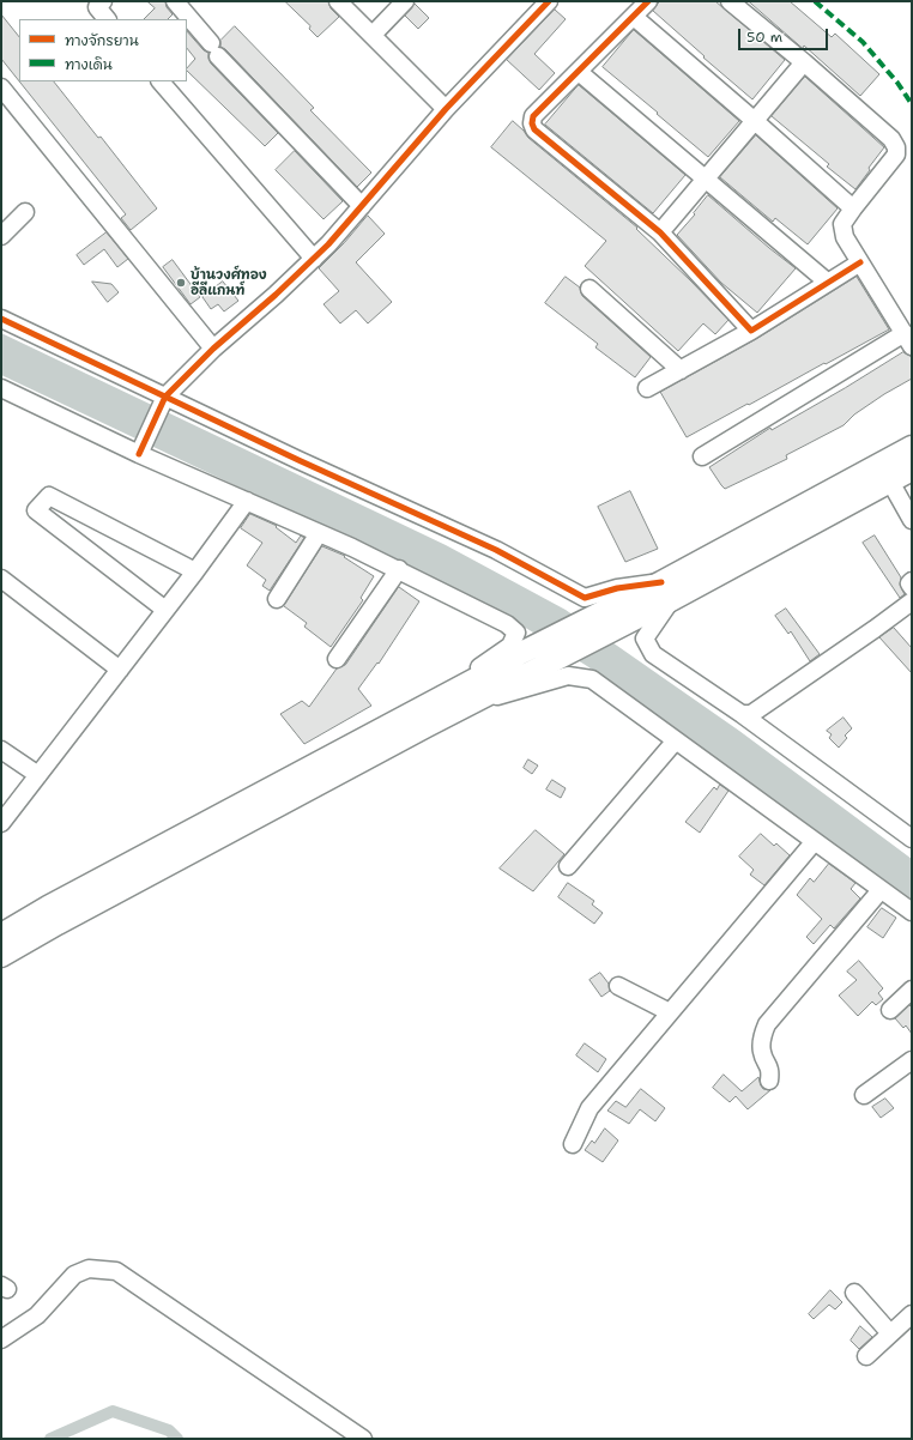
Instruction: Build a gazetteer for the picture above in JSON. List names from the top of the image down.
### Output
{
  "places": ["บ้านวงศ์ทอง อีลีแกนท์"],
  "legend": ["ทางจักรยาน", "ทางเดิน"],
  "scale_bar": "50 m"
}
